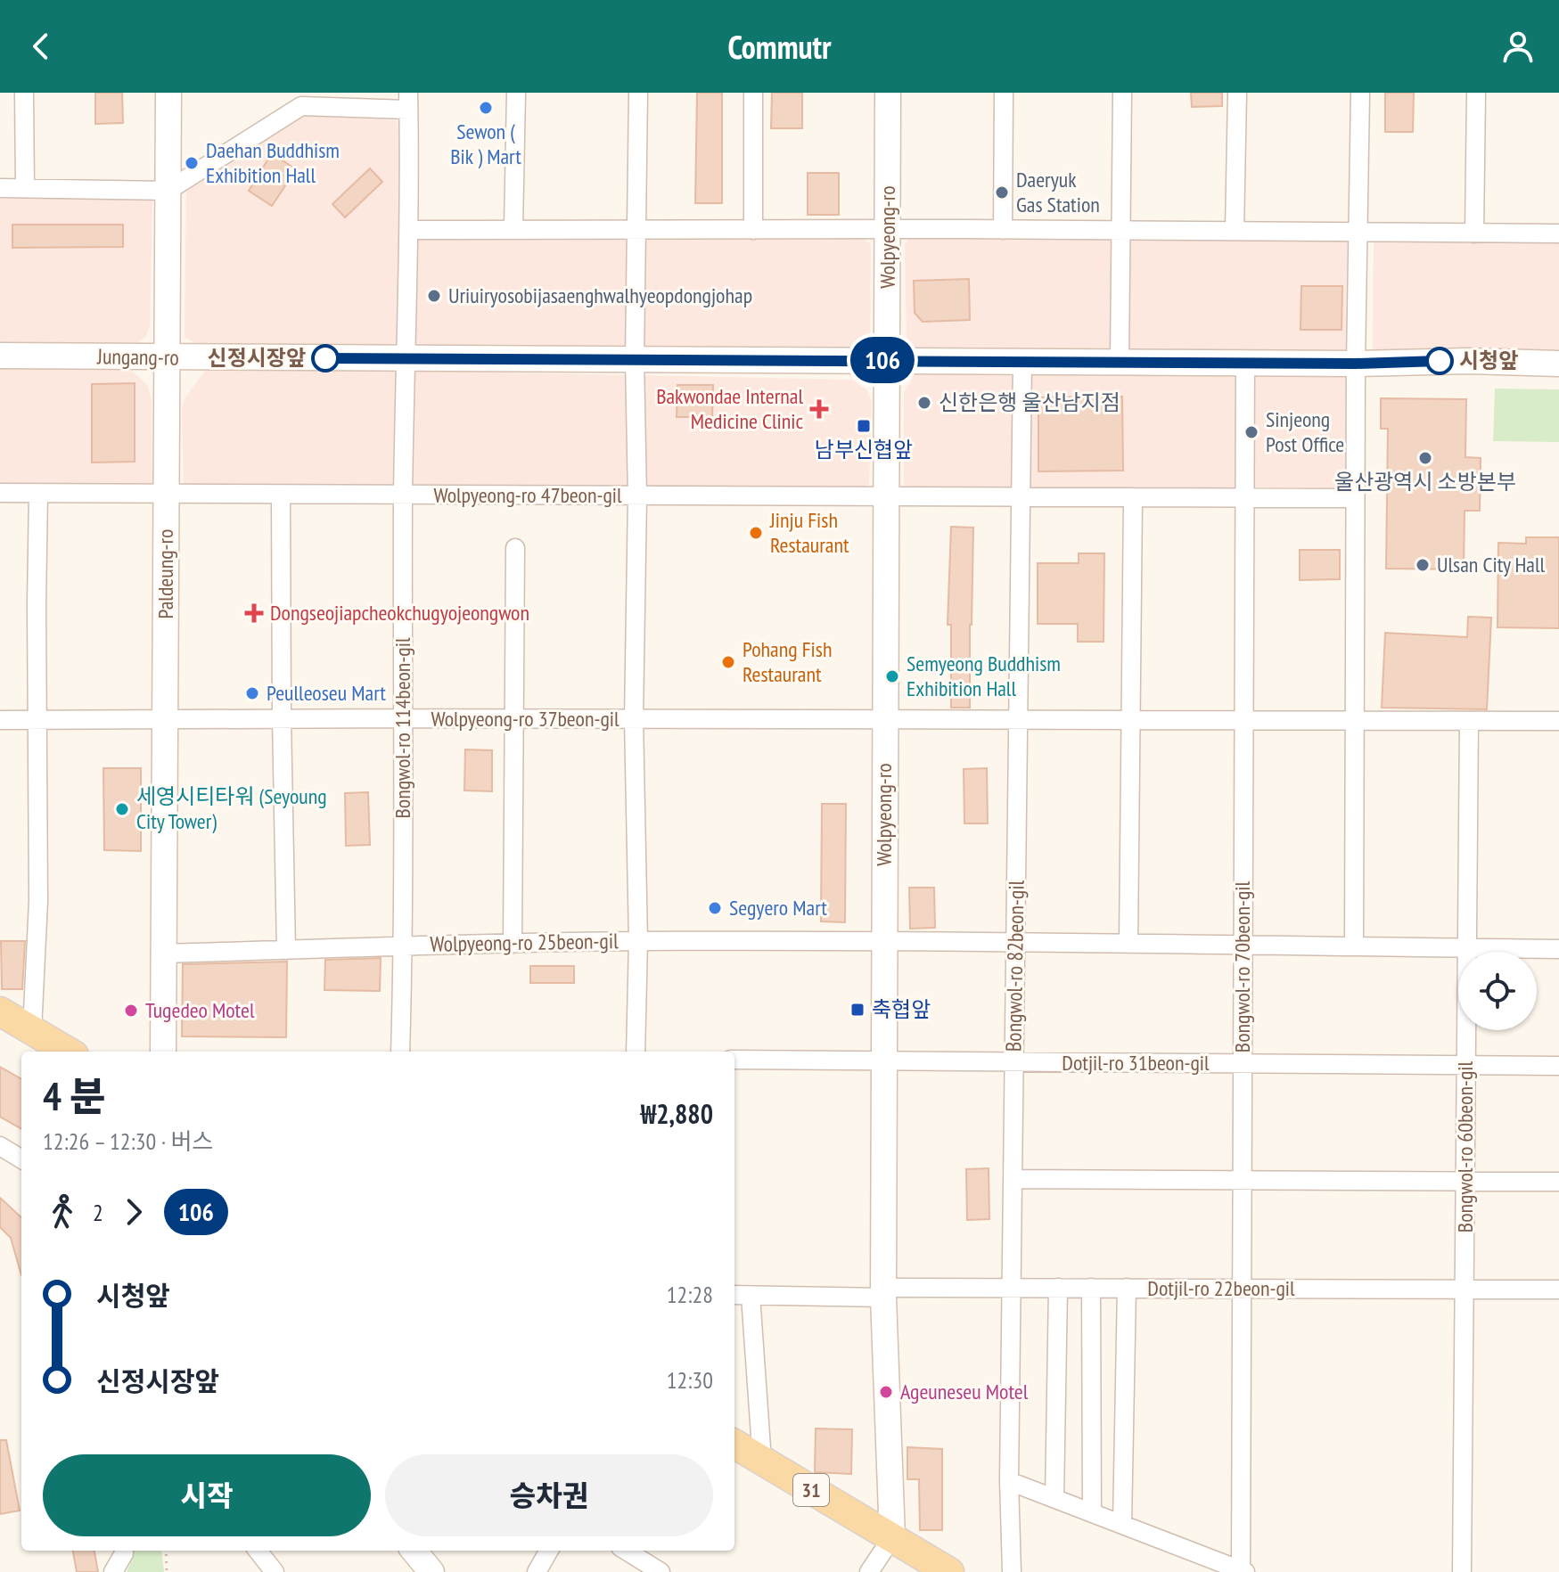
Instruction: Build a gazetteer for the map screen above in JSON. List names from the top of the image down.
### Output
{
  "streets": {
    "main road": [
      "Wolpyeong-ro",
      "Jungang-ro",
      "Paldeung-ro",
      "31"
    ],
    "street": [
      "Wolpyeong-ro 47beon-gil",
      "Wolpyeong-ro 37beon-gil",
      "Bongwol-ro 114beon-gil",
      "Wolpyeong-ro 25beon-gil",
      "Bongwol-ro 82beon-gil",
      "Bongwol-ro 70beon-gil",
      "Dotjil-ro 31beon-gil",
      "Bongwol-ro 60beon-gil",
      "Dotjil-ro 22beon-gil"
    ]
  },
  "crossings": [
    ["Wolpyeong-ro", "Jungang-ro"],
    ["Wolpyeong-ro", "Wolpyeong-ro 47beon-gil"],
    ["Wolpyeong-ro", "Wolpyeong-ro 37beon-gil"],
    ["Wolpyeong-ro", "Wolpyeong-ro 25beon-gil"],
    ["Wolpyeong-ro", "Dotjil-ro 31beon-gil"],
    ["Wolpyeong-ro", "Dotjil-ro 22beon-gil"],
    ["Wolpyeong-ro", "31"],
    ["Jungang-ro", "Paldeung-ro"],
    ["Jungang-ro", "Bongwol-ro 114beon-gil"],
    ["Jungang-ro", "Bongwol-ro 82beon-gil"],
    ["Jungang-ro", "Bongwol-ro 70beon-gil"],
    ["Wolpyeong-ro 47beon-gil", "Paldeung-ro"],
    ["Wolpyeong-ro 47beon-gil", "Bongwol-ro 114beon-gil"],
    ["Wolpyeong-ro 47beon-gil", "Bongwol-ro 82beon-gil"],
    ["Wolpyeong-ro 47beon-gil", "Bongwol-ro 70beon-gil"],
    ["Paldeung-ro", "Wolpyeong-ro 37beon-gil"],
    ["Paldeung-ro", "Wolpyeong-ro 25beon-gil"],
    ["Wolpyeong-ro 37beon-gil", "Bongwol-ro 114beon-gil"],
    ["Wolpyeong-ro 37beon-gil", "Bongwol-ro 82beon-gil"],
    ["Wolpyeong-ro 37beon-gil", "Bongwol-ro 70beon-gil"],
    ["Wolpyeong-ro 37beon-gil", "Bongwol-ro 60beon-gil"],
    ["Bongwol-ro 114beon-gil", "Wolpyeong-ro 25beon-gil"],
    ["Wolpyeong-ro 25beon-gil", "Bongwol-ro 82beon-gil"],
    ["Wolpyeong-ro 25beon-gil", "Bongwol-ro 70beon-gil"],
    ["Wolpyeong-ro 25beon-gil", "Bongwol-ro 60beon-gil"],
    ["Bongwol-ro 82beon-gil", "Dotjil-ro 31beon-gil"],
    ["Bongwol-ro 82beon-gil", "Dotjil-ro 22beon-gil"],
    ["Bongwol-ro 70beon-gil", "Dotjil-ro 31beon-gil"],
    ["Bongwol-ro 70beon-gil", "Dotjil-ro 22beon-gil"],
    ["Dotjil-ro 31beon-gil", "Bongwol-ro 60beon-gil"],
    ["Bongwol-ro 60beon-gil", "Dotjil-ro 22beon-gil"]
  ],
  "places": {
    "other": [
      "Sewon ( Bik ) Mart",
      "Daehan Buddhism Exhibition Hall",
      "Daeryuk Gas Station",
      "Uriuiryosobijasaenghwalhyeopdongjohap",
      "신정시장앞",
      "시청앞",
      "신한은행 울산남지점",
      "Sinjeong Post Office",
      "울산광역시 소방본부",
      "Jinju Fish Restaurant",
      "Ulsan City Hall",
      "Pohang Fish Restaurant",
      "Semyeong Buddhism Exhibition Hall",
      "Peulleoseu Mart",
      "세영시티타워 (Seyoung City Tower)",
      "Segyero Mart",
      "Tugedeo Motel",
      "Ageuneseu Motel"
    ],
    "health": ["Bakwondae Internal Medicine Clinic", "Dongseojiapcheokchugyojeongwon"],
    "transit": ["남부신협앞", "축협앞"]
  },
  "lines": ["bus line 106"],
  "page": {
    "header": "Commutr",
    "on_map": "106",
    "heading": ["4 분", "12:26 – 12:30 · 버스", "₩2,880"],
    "legs": ["2", "106"],
    "list": [
      {
        "name": "시청앞",
        "value": "12:28"
      },
      {
        "name": "신정시장앞",
        "value": "12:30"
      }
    ],
    "buttons": ["시작", "승차권"]
  }
}
